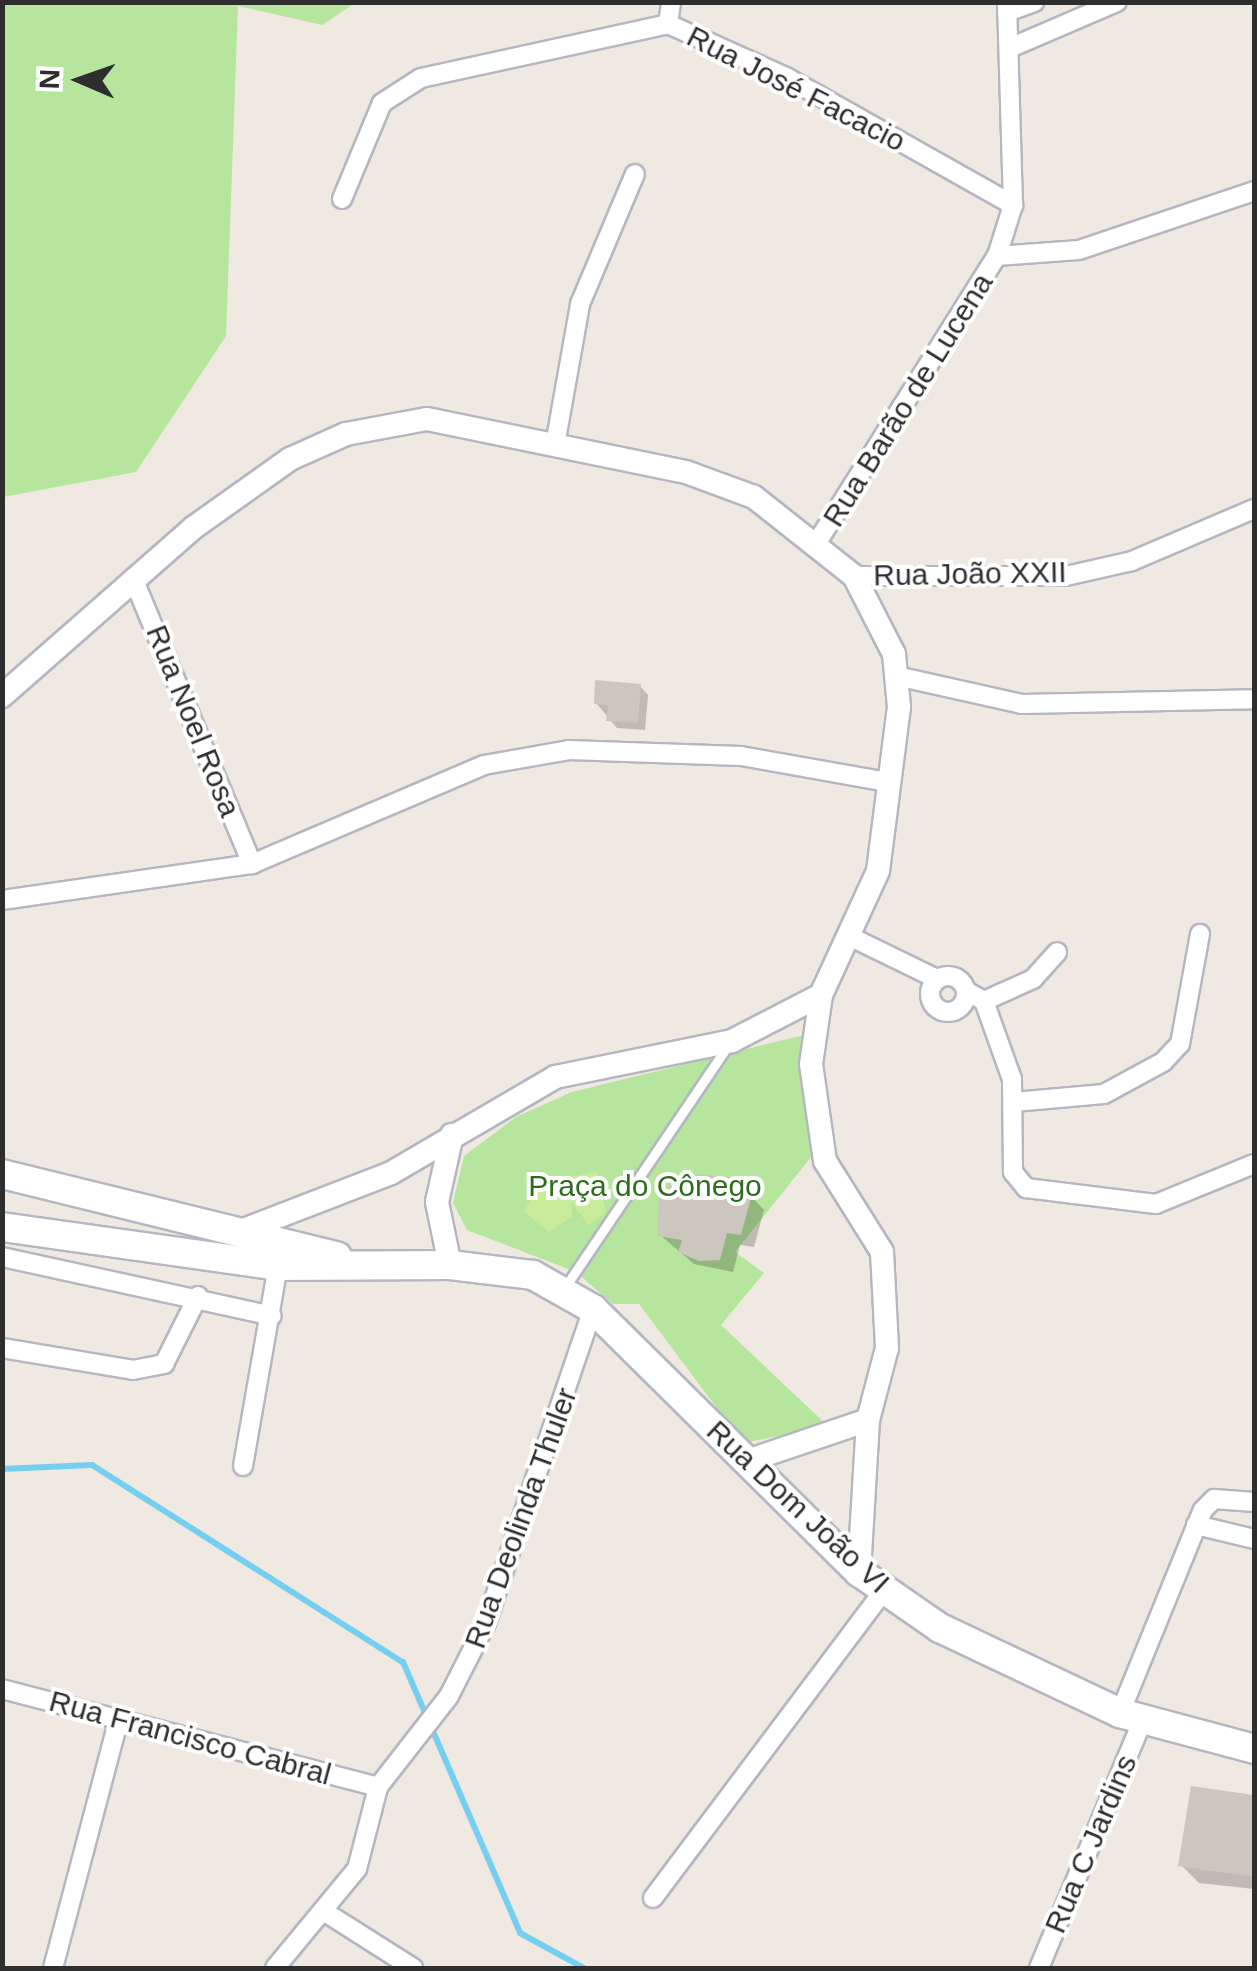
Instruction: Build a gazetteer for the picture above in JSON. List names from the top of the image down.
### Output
{
  "streets": {
    "main road": ["Rua Dom João VI"],
    "street": [
      "Rua José Facacio",
      "Rua Barão de Lucena",
      "Rua João XXII",
      "Rua Noel Rosa",
      "Rua Deolinda Thuler",
      "Rua Francisco Cabral",
      "Rua C Jardins"
    ]
  },
  "crossings": [
    ["Rua José Facacio", "Rua Barão de Lucena"],
    ["Rua Barão de Lucena", "Rua João XXII"],
    ["Rua Dom João VI", "Rua Deolinda Thuler"],
    ["Rua Dom João VI", "Rua C Jardins"],
    ["Rua Deolinda Thuler", "Rua Francisco Cabral"]
  ],
  "parks": ["Praça do Cônego"],
  "north": "left"
}
